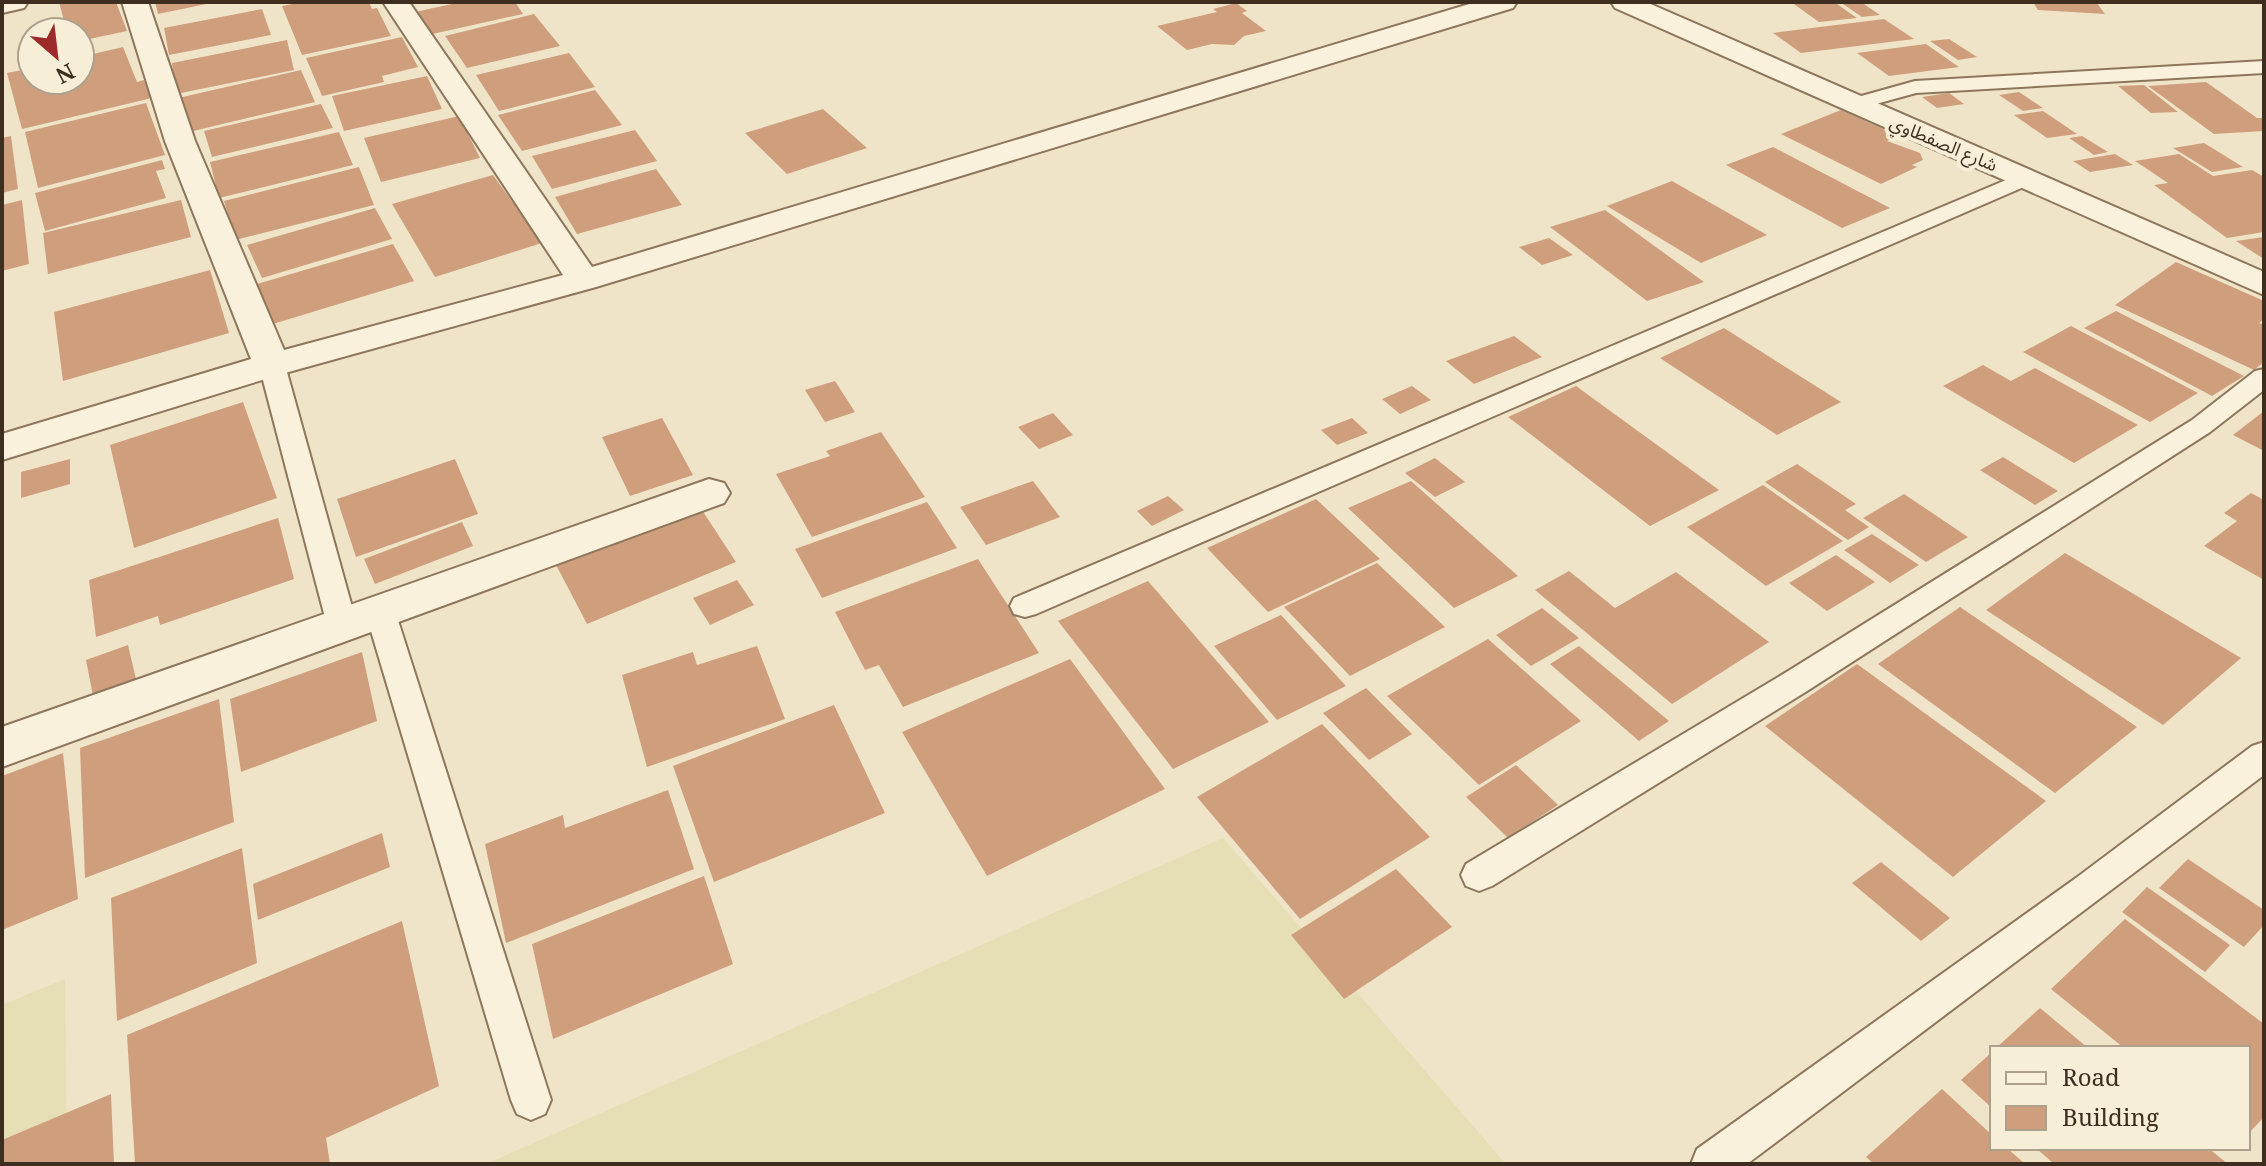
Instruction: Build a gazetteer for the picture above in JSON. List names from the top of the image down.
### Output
{
  "streets": {
    "street": ["شارع الصفطاوي"]
  },
  "legend": ["Road", "Building"],
  "north": "bottom right"
}
